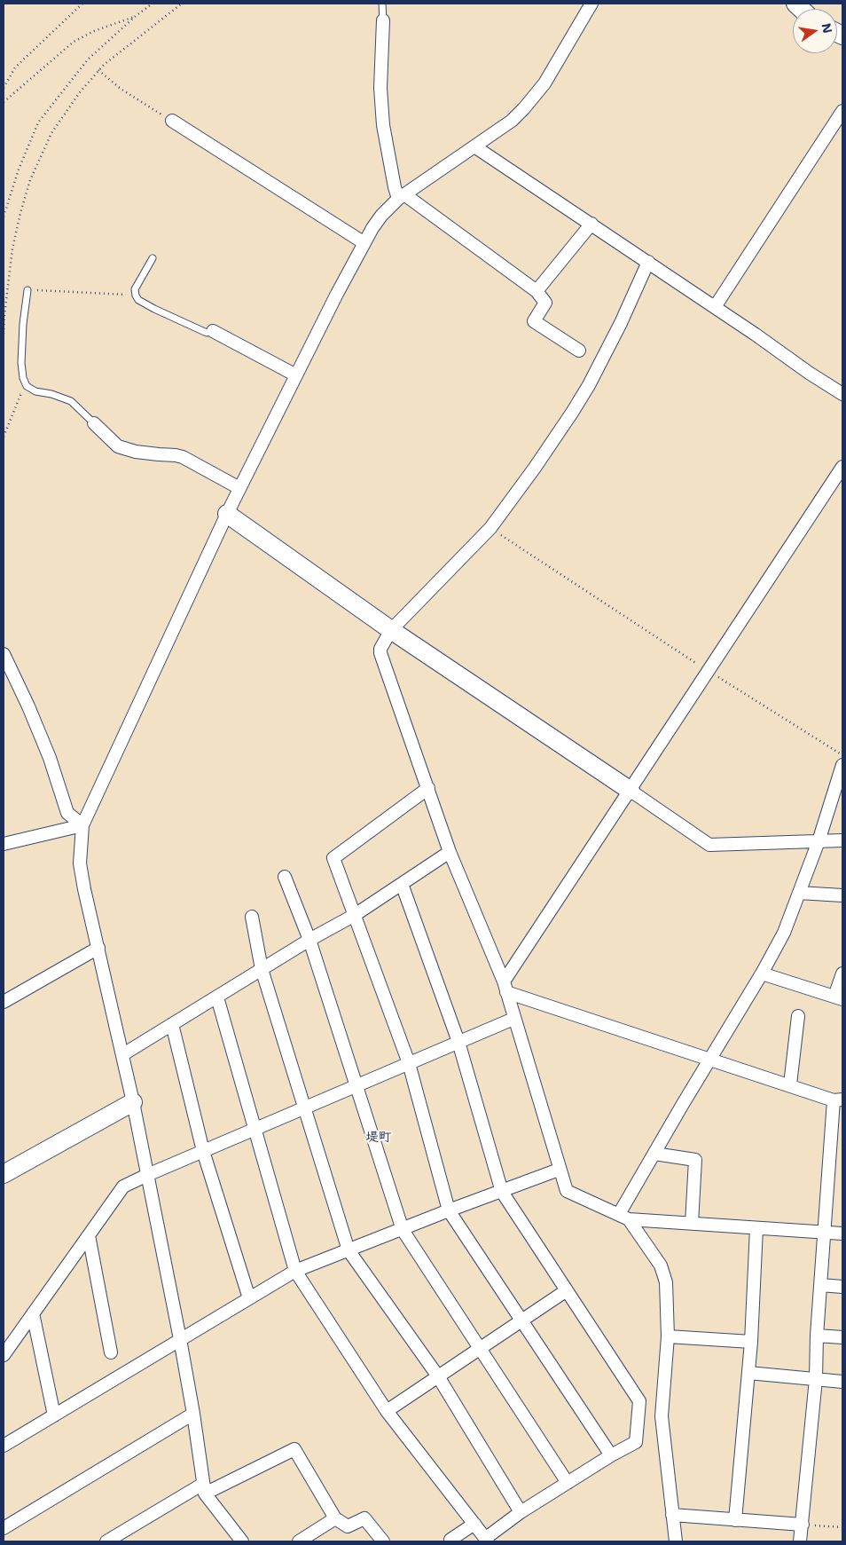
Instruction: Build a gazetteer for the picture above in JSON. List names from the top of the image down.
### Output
{
  "districts": ["堤町"],
  "north": "right"
}
